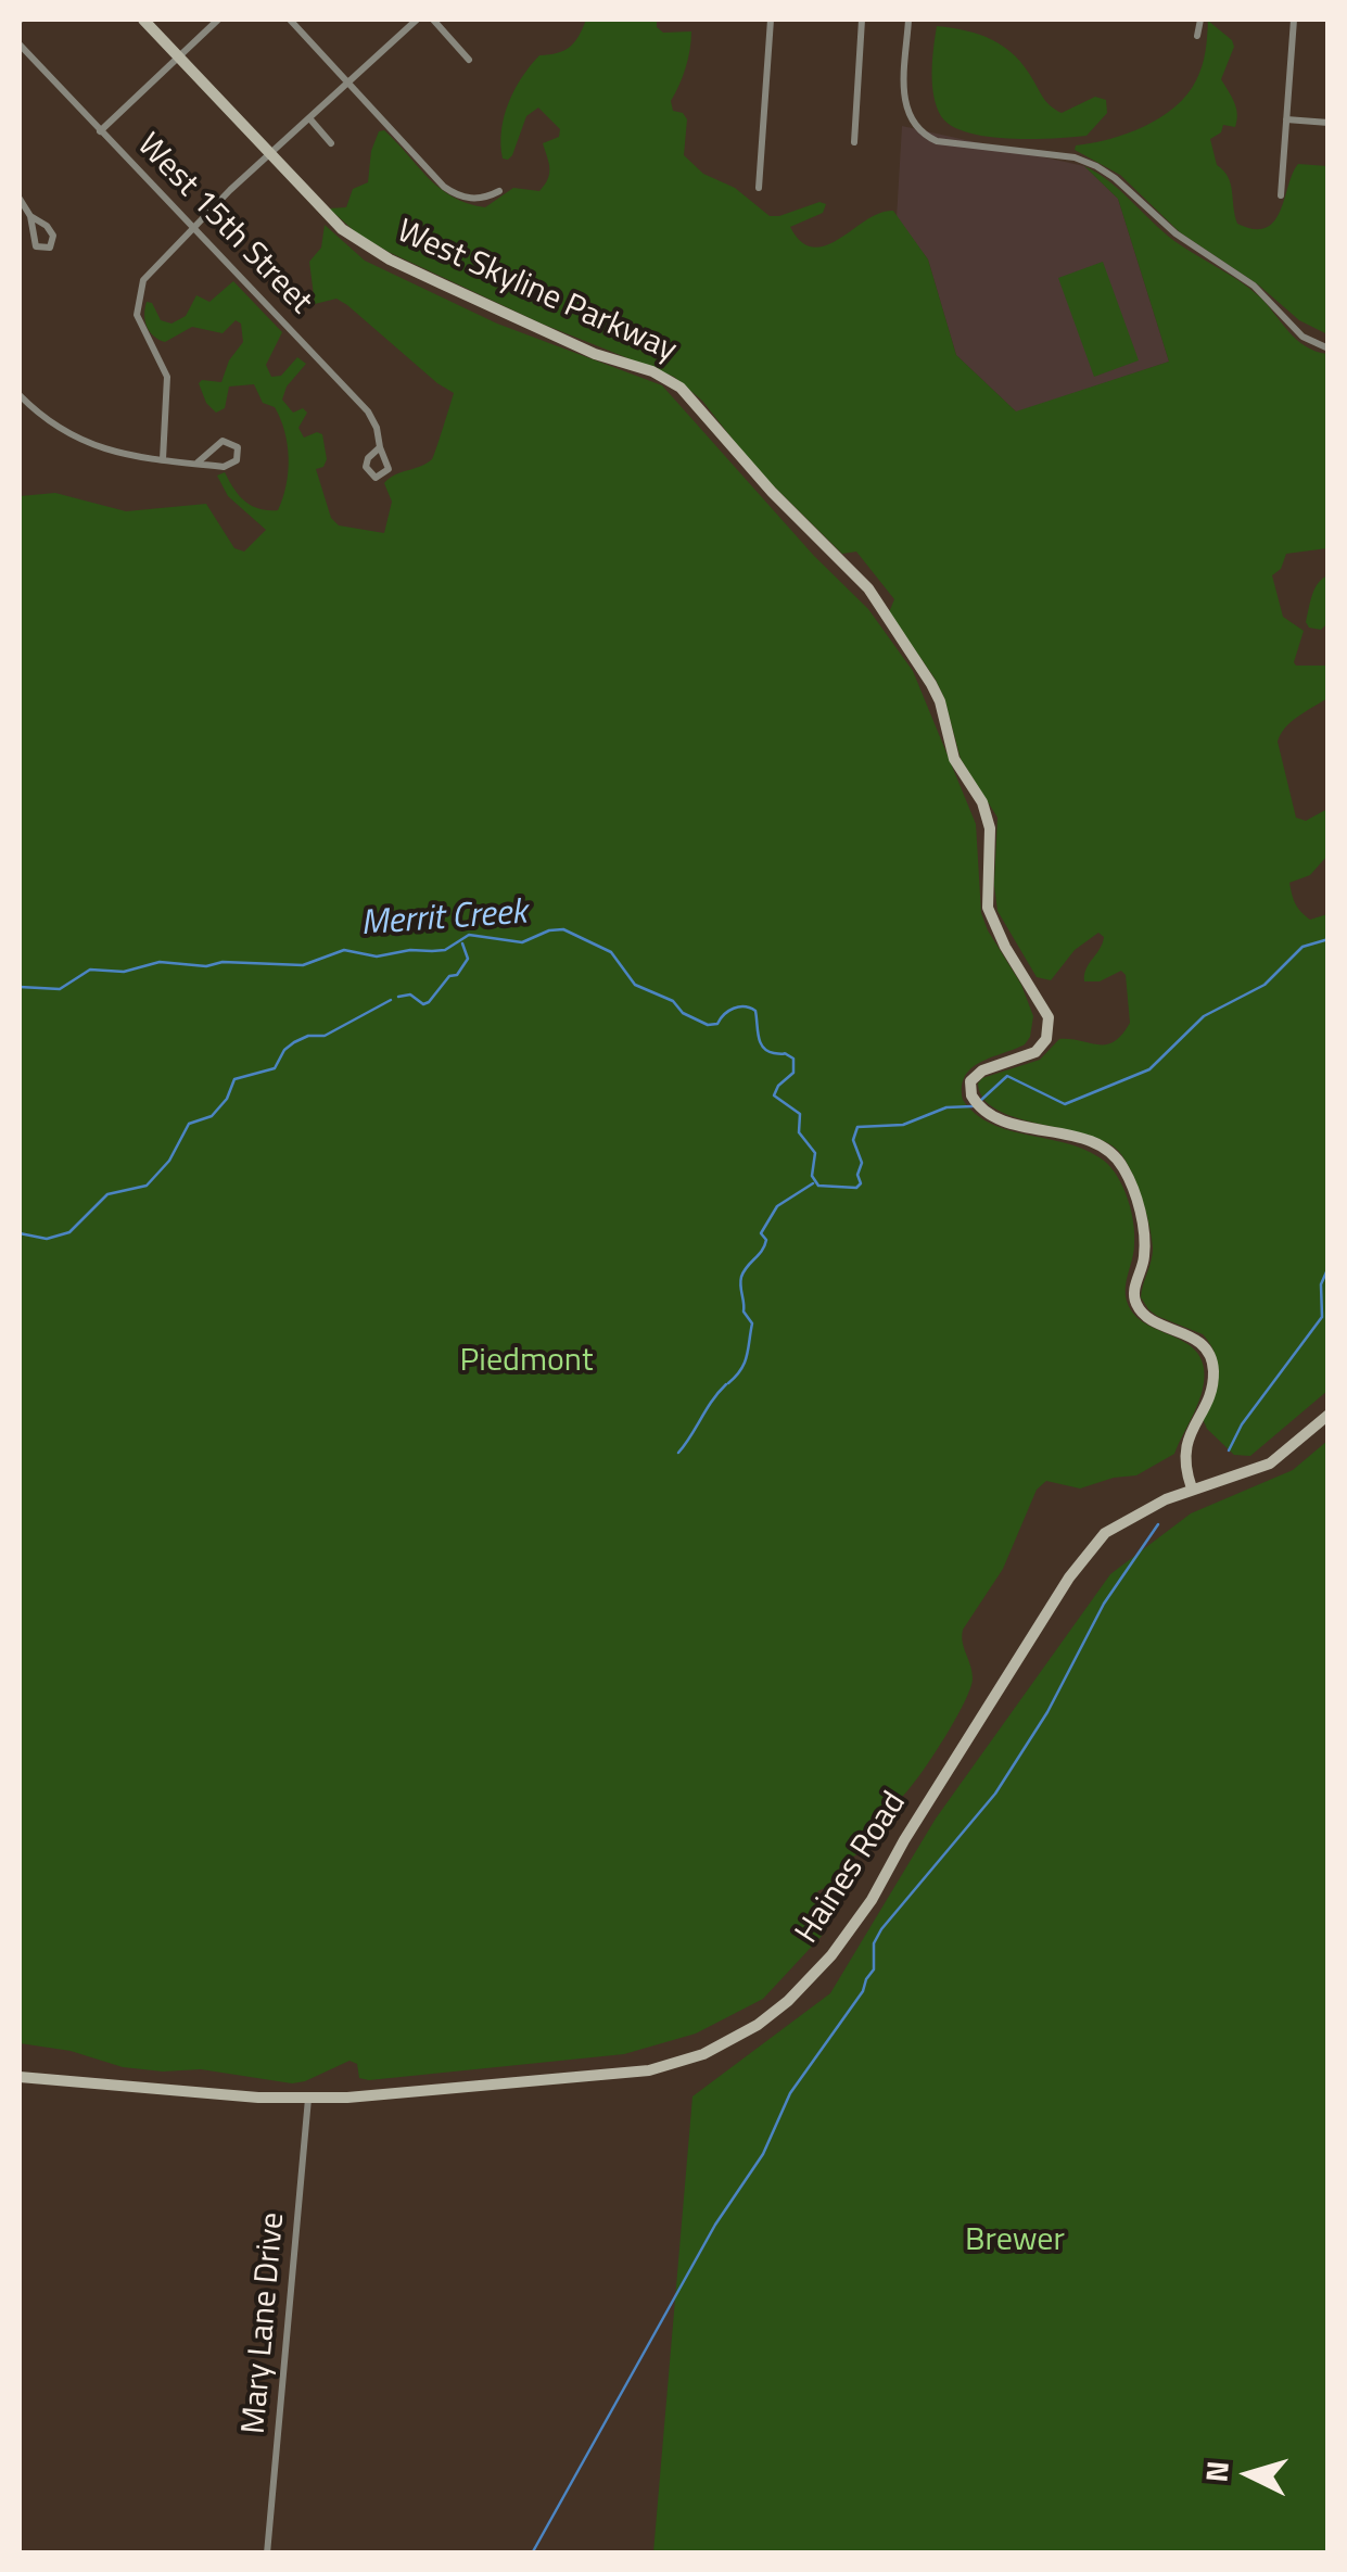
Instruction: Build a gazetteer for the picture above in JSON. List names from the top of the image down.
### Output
{
  "streets": {
    "street": [
      "West 15th Street",
      "West Skyline Parkway",
      "Haines Road",
      "Mary Lane Drive"
    ]
  },
  "crossings": [
    ["West Skyline Parkway", "Haines Road"],
    ["Haines Road", "Mary Lane Drive"]
  ],
  "water": ["Merrit Creek"],
  "parks": ["Piedmont", "Brewer"],
  "north": "left"
}
